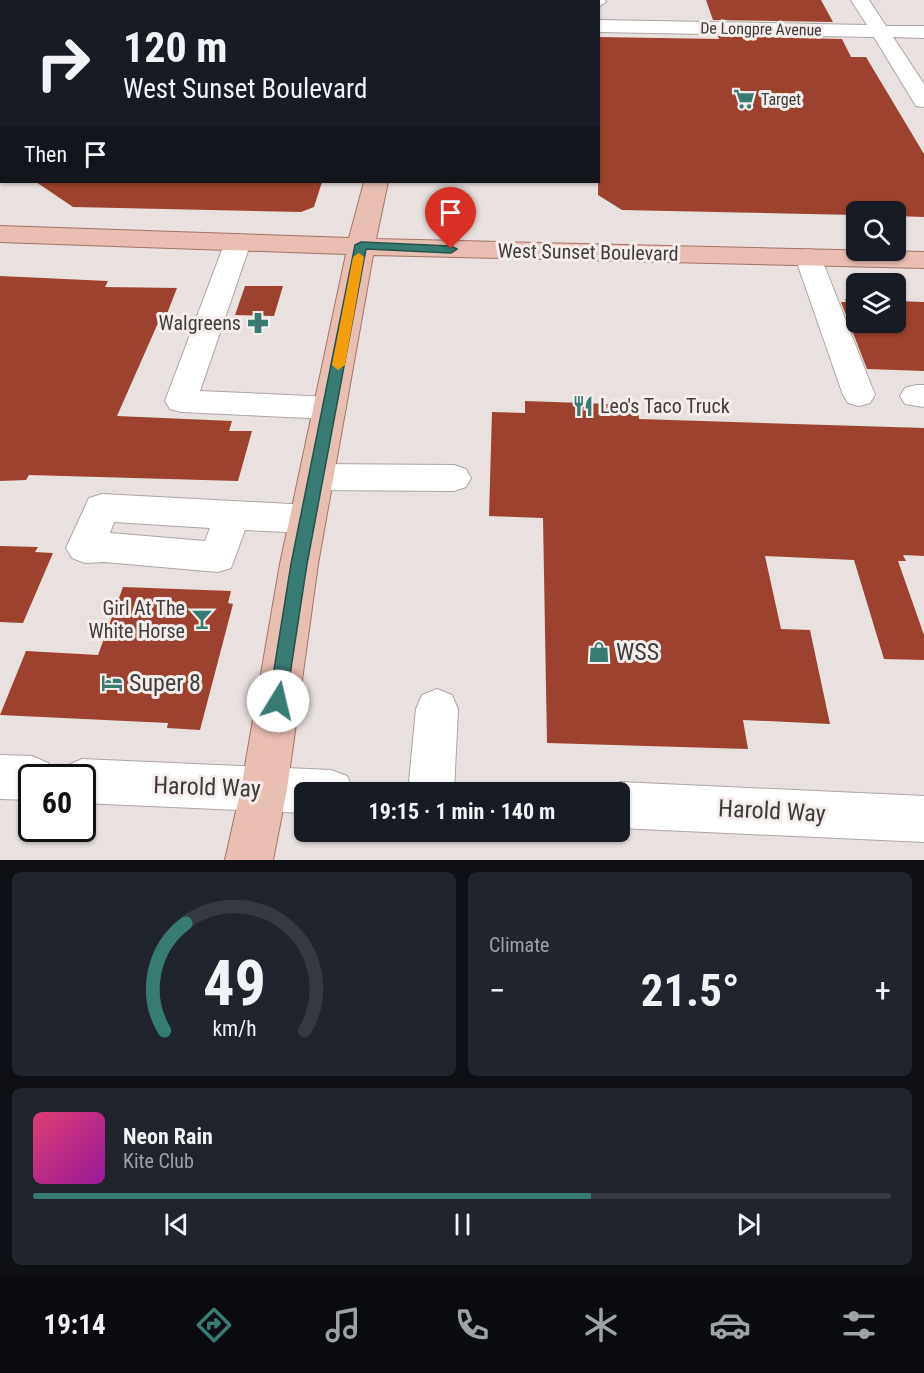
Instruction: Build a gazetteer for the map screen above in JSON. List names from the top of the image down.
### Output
{
  "streets": {
    "main road": ["West Sunset Boulevard"],
    "street": ["De Longpre Avenue", "Harold Way"]
  },
  "places": {
    "supermarket": ["Target"],
    "pharmacy": ["Walgreens"],
    "restaurant": ["Leo's Taco Truck"],
    "bar": ["Girl At The White Horse"],
    "shop": ["WSS"],
    "hotel": ["Super 8"]
  },
  "page": {
    "turn": ["120 m", "West Sunset Boulevard"],
    "then": "Then",
    "limit": "60",
    "trip": "19:15 · 1 min · 140 m",
    "tile": "Climate",
    "heat": ["−", "21.5°", "+"],
    "song": ["Neon Rain", "Kite Club"],
    "tabs": "19:14",
    "gauge": ["49", "km/h"]
  }
}
